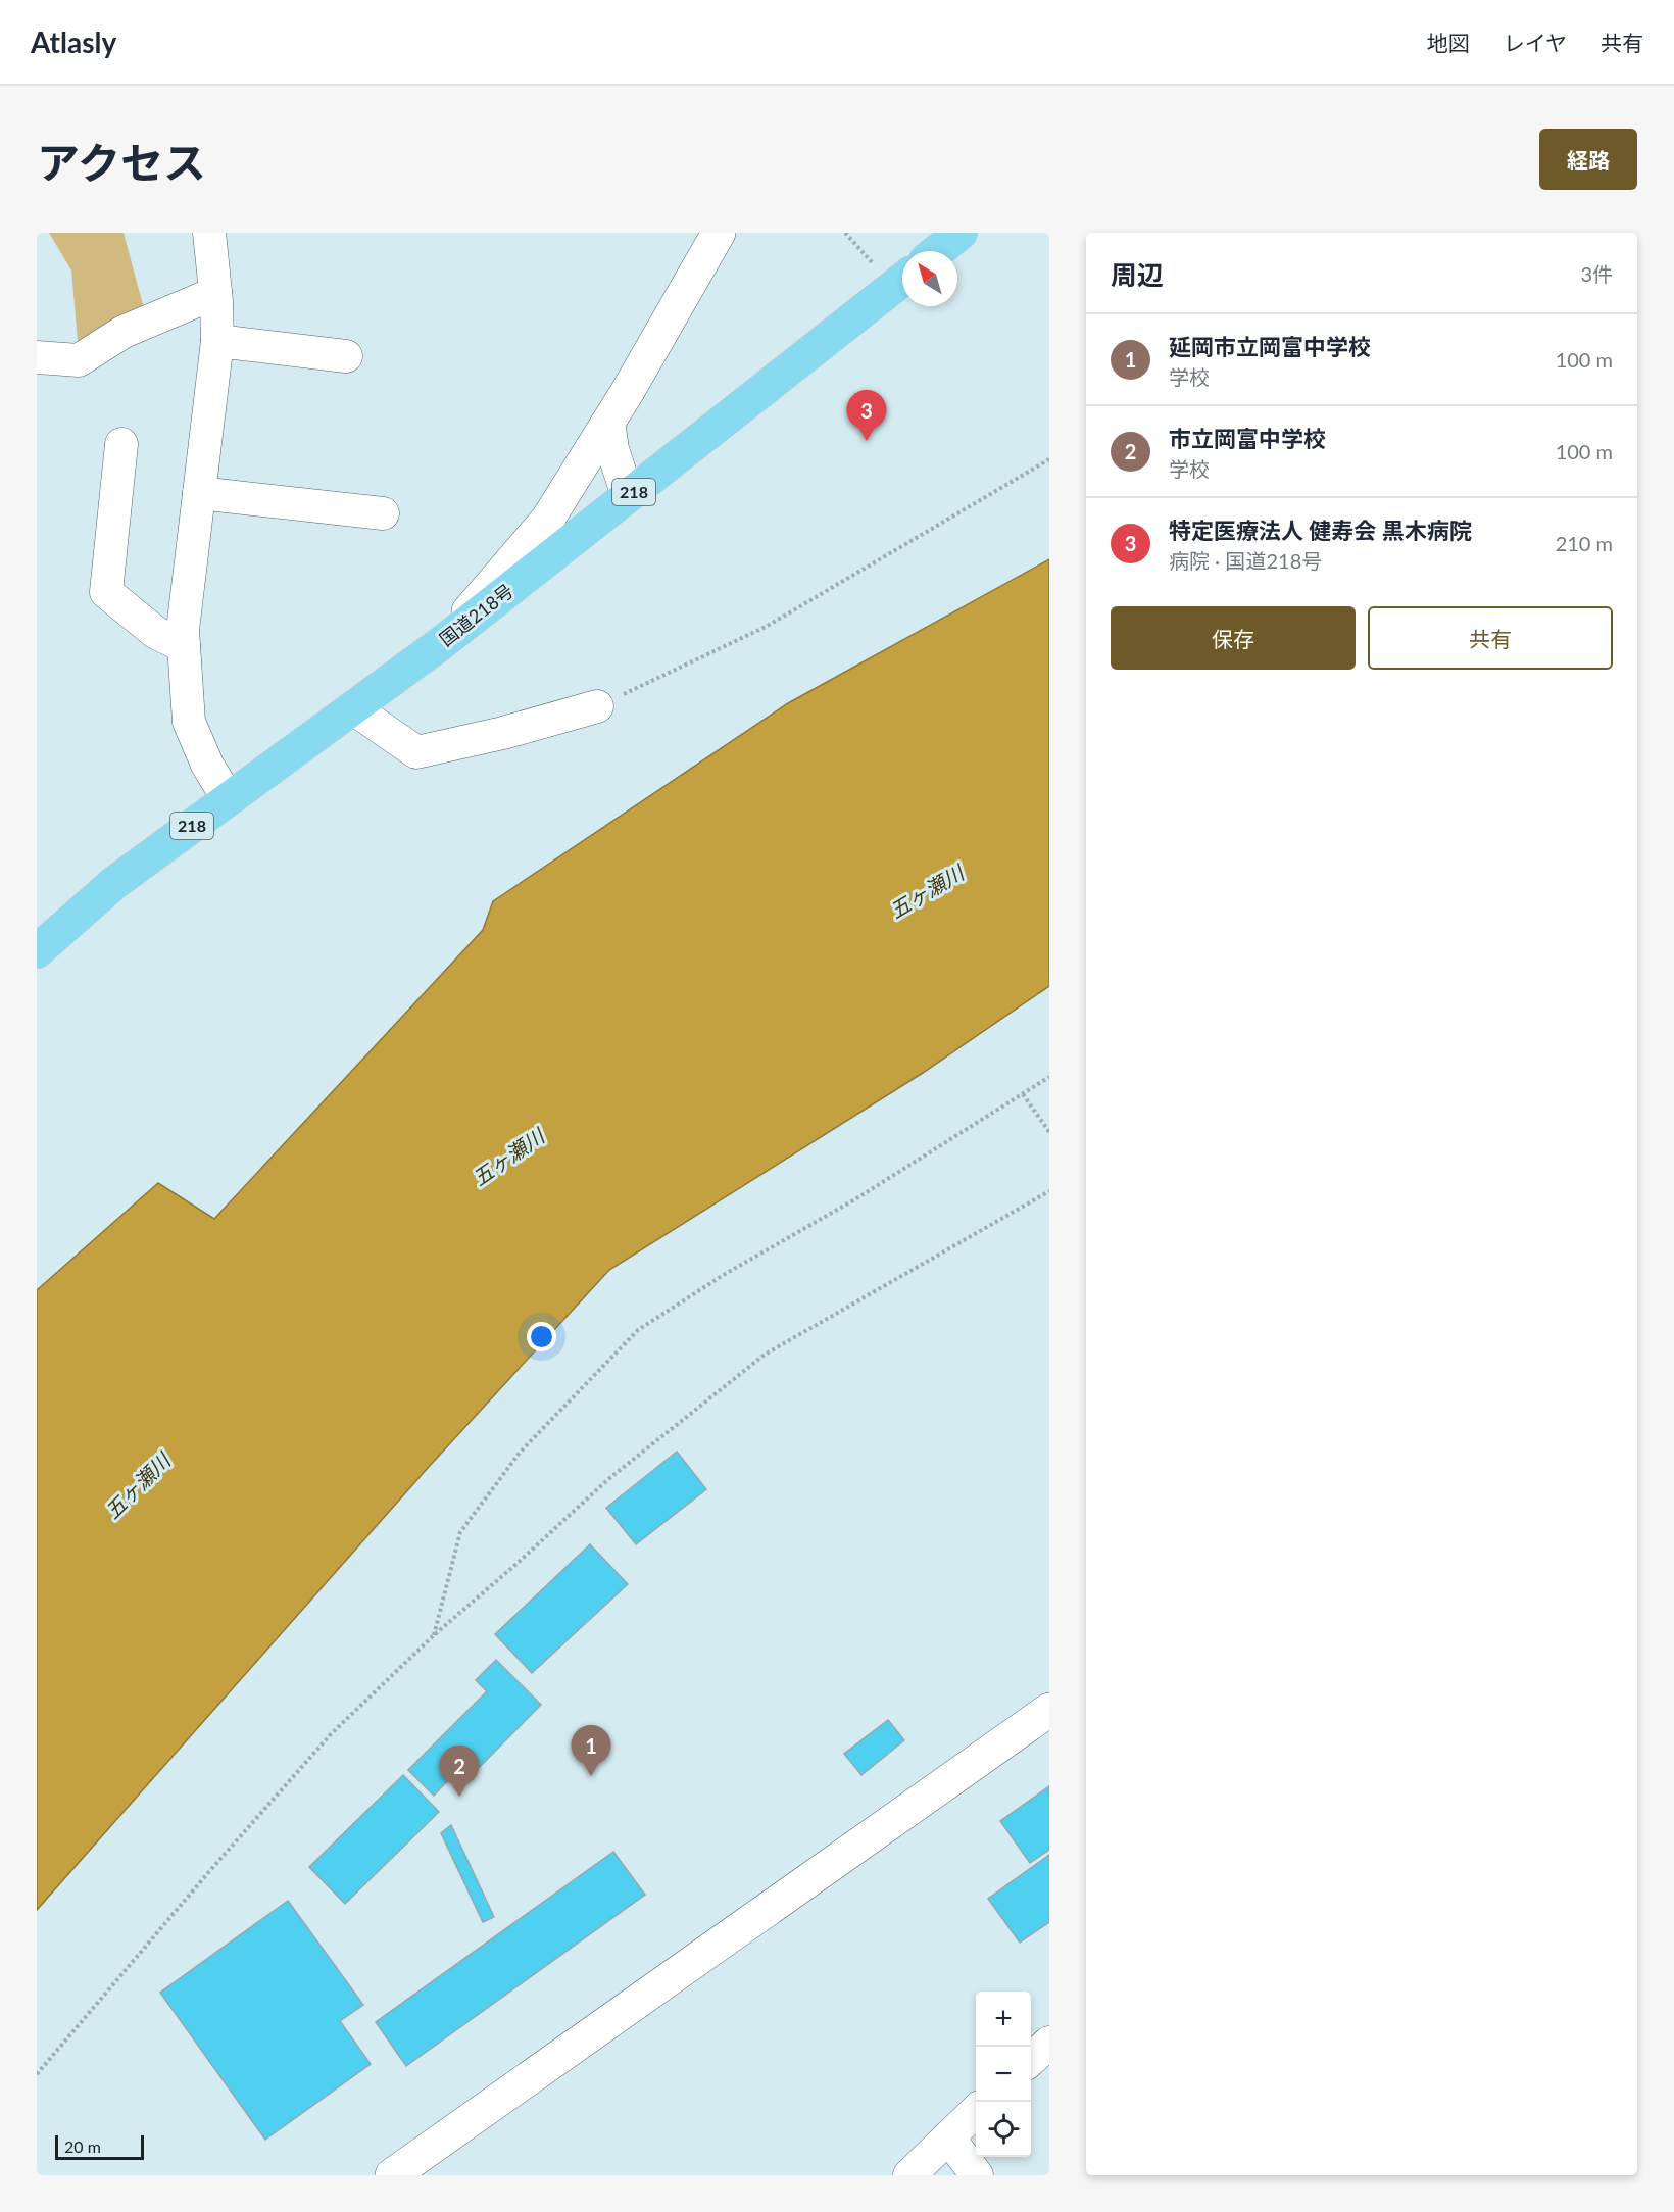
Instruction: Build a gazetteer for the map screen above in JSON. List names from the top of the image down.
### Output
{
  "streets": {
    "highway": ["218", "国道218号"]
  },
  "water": ["五ヶ瀬川"],
  "scale_bar": "20 m",
  "north": "top left",
  "page": {
    "header": "Atlasly",
    "nav": ["地図", "レイヤ", "共有"],
    "title": "アクセス",
    "buttons": [
      "経路",
      ["保存", "共有"]
    ],
    "heading": ["周辺", "3件"],
    "list": [
      {
        "mark": "1",
        "name": "延岡市立岡富中学校",
        "note": "学校",
        "value": "100 m"
      },
      {
        "mark": "2",
        "name": "市立岡富中学校",
        "note": "学校",
        "value": "100 m"
      },
      {
        "mark": "3",
        "name": "特定医療法人 健寿会 黒木病院",
        "note": "病院 · 国道218号",
        "value": "210 m"
      }
    ],
    "pins": ["3", "1", "2"],
    "map_buttons": ["+", "−"],
    "scale": "20 m"
  }
}
